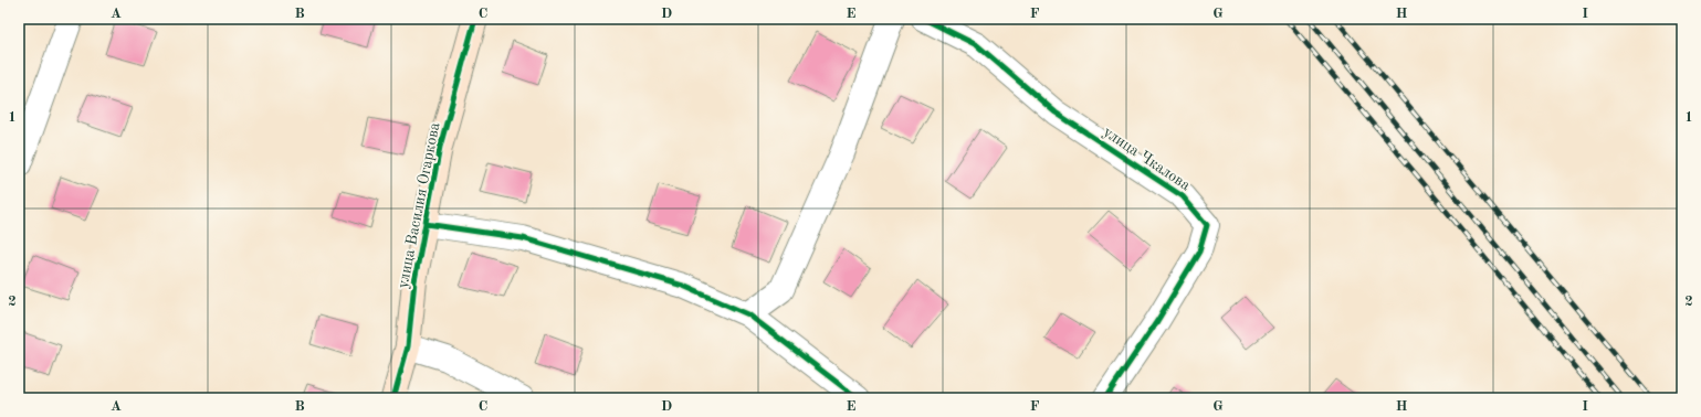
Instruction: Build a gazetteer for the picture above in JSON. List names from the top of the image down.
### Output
{
  "streets": {
    "street": ["улица Чкалова", "улица Василия Огаркова"]
  },
  "grid": {
    "columns": [
      "A",
      "B",
      "C",
      "D",
      "E",
      "F",
      "G",
      "H",
      "I"
    ],
    "rows": ["1", "2"]
  }
}
